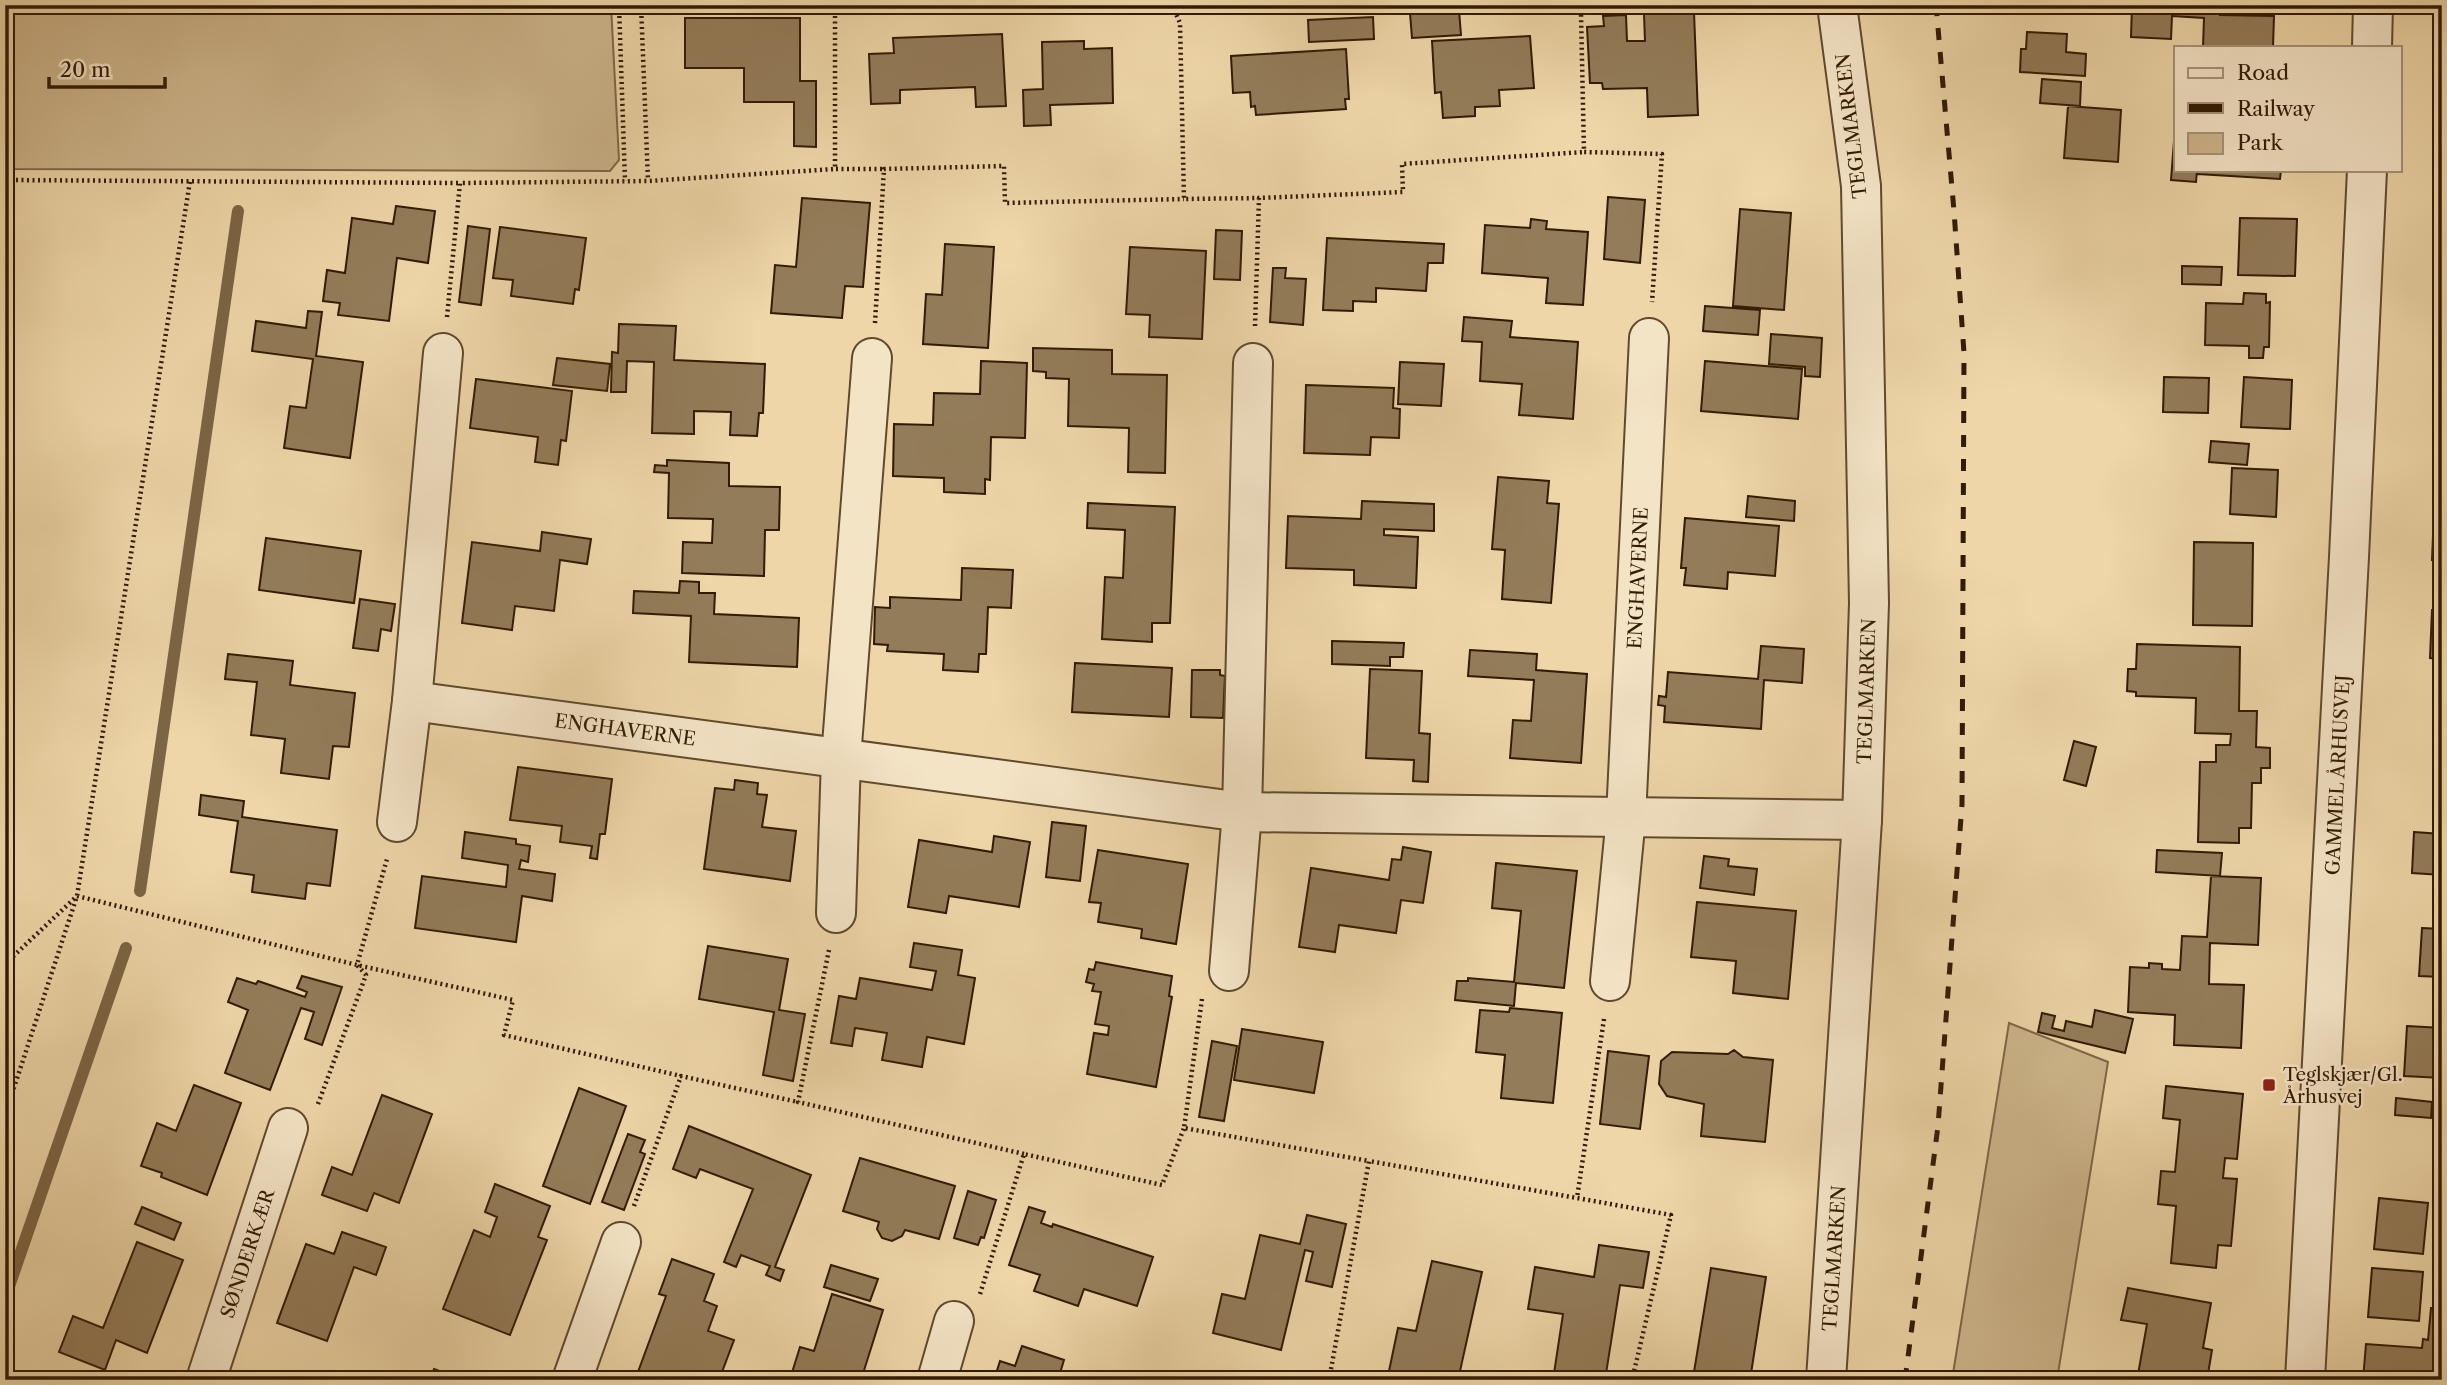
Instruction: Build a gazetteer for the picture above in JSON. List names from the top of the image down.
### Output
{
  "streets": {
    "street": [
      "TEGLMARKEN",
      "ENGHAVERNE",
      "GAMMEL ÅRHUSVEJ",
      "SØNDERKÆR"
    ]
  },
  "crossings": [
    ["TEGLMARKEN", "ENGHAVERNE"]
  ],
  "places": {
    "transit": ["Teglskjær/Gl. Århusvej"]
  },
  "legend": ["Road", "Railway", "Park"],
  "scale_bar": "20 m"
}
